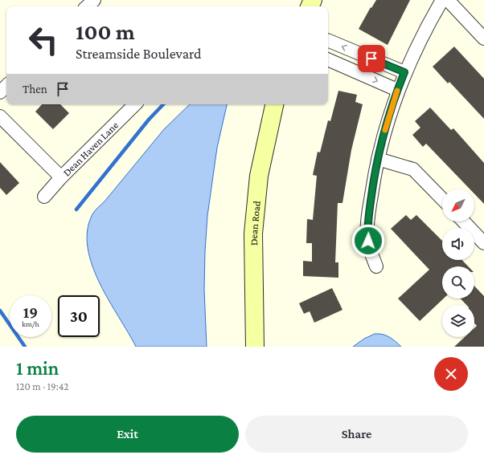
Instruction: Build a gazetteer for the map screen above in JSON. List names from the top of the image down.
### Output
{
  "streets": {
    "street": ["Dean Haven Lane", "Dean Road"]
  },
  "north": "bottom left",
  "page": {
    "turn": ["100 m", "Streamside Boulevard"],
    "then": "Then",
    "speed": "19 km/h",
    "limit": "30",
    "heading": ["1 min", "120 m · 19:42"],
    "buttons": ["Exit", "Share"]
  }
}
